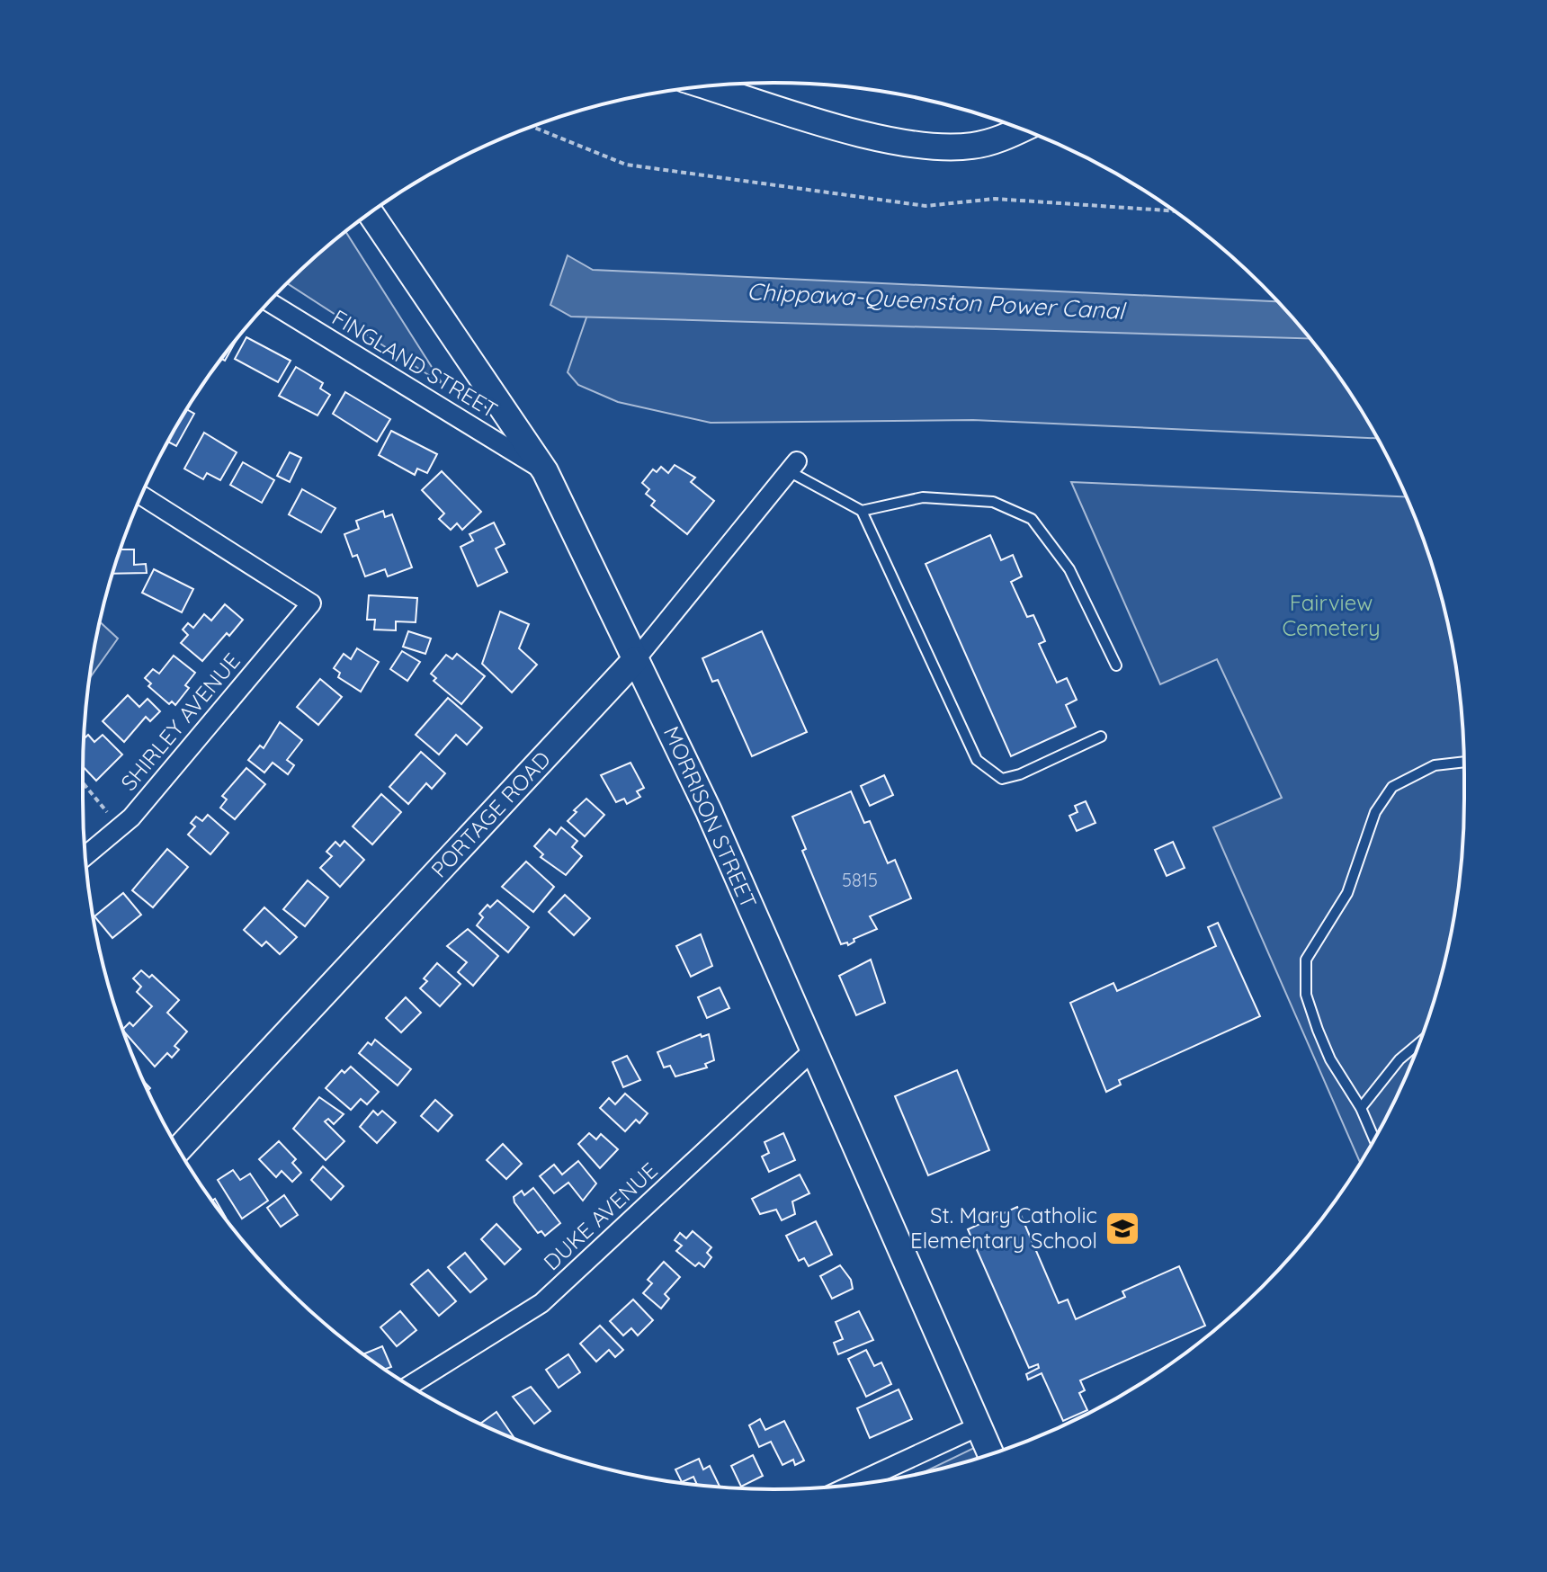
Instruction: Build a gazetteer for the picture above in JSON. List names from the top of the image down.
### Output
{
  "streets": {
    "street": [
      "FINGLAND STREET",
      "SHIRLEY AVENUE",
      "PORTAGE ROAD",
      "MORRISON STREET",
      "DUKE AVENUE"
    ]
  },
  "crossings": [
    ["FINGLAND STREET", "MORRISON STREET"],
    ["PORTAGE ROAD", "MORRISON STREET"],
    ["MORRISON STREET", "DUKE AVENUE"]
  ],
  "water": ["Chippawa-Queenston Power Canal"],
  "parks": ["Fairview Cemetery"],
  "places": {
    "school or university": ["St. Mary Catholic Elementary School"]
  },
  "house_numbers": ["5815"]
}
